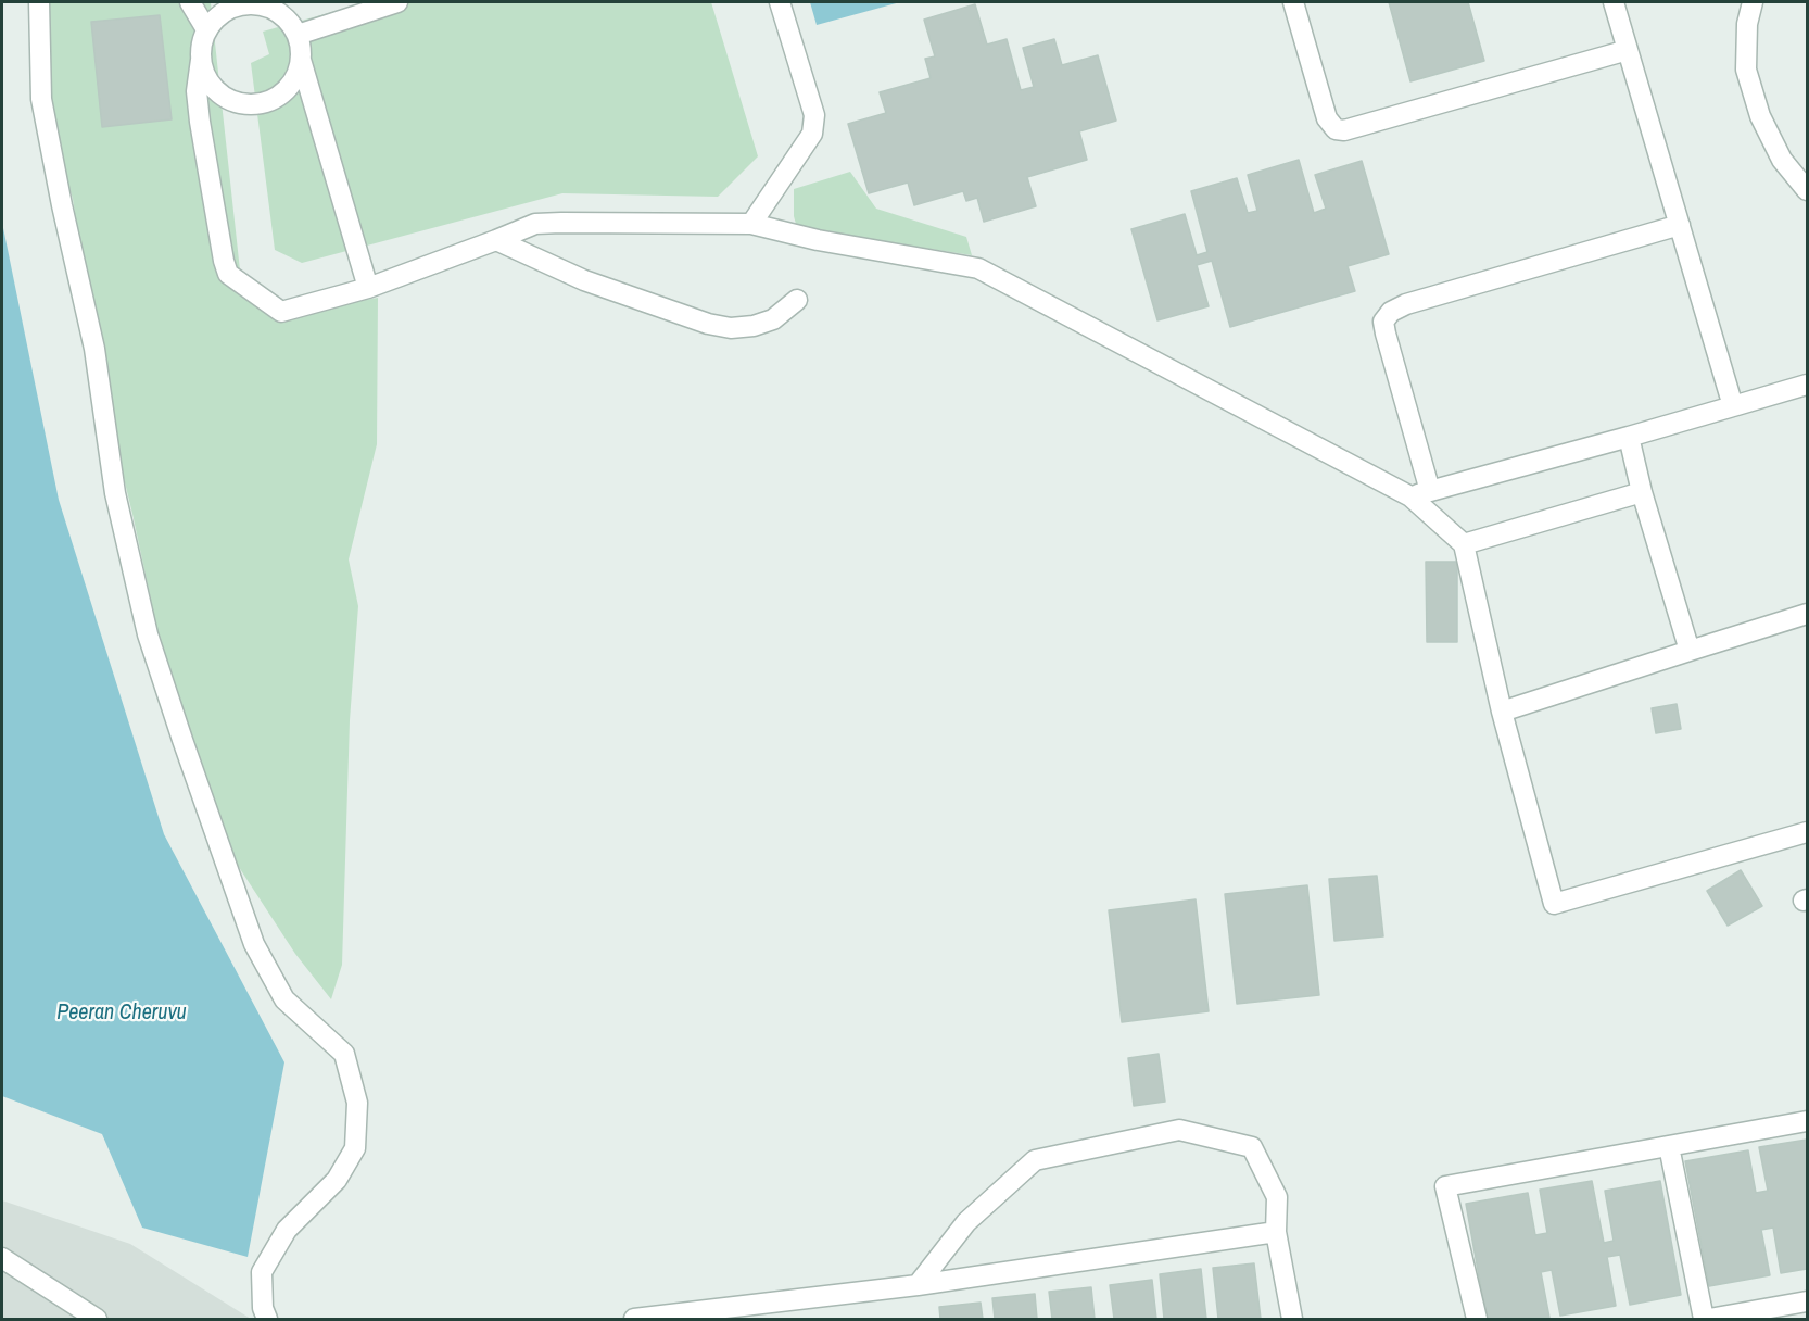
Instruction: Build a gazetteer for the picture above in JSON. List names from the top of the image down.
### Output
{
  "water": ["Peeran Cheruvu"]
}
